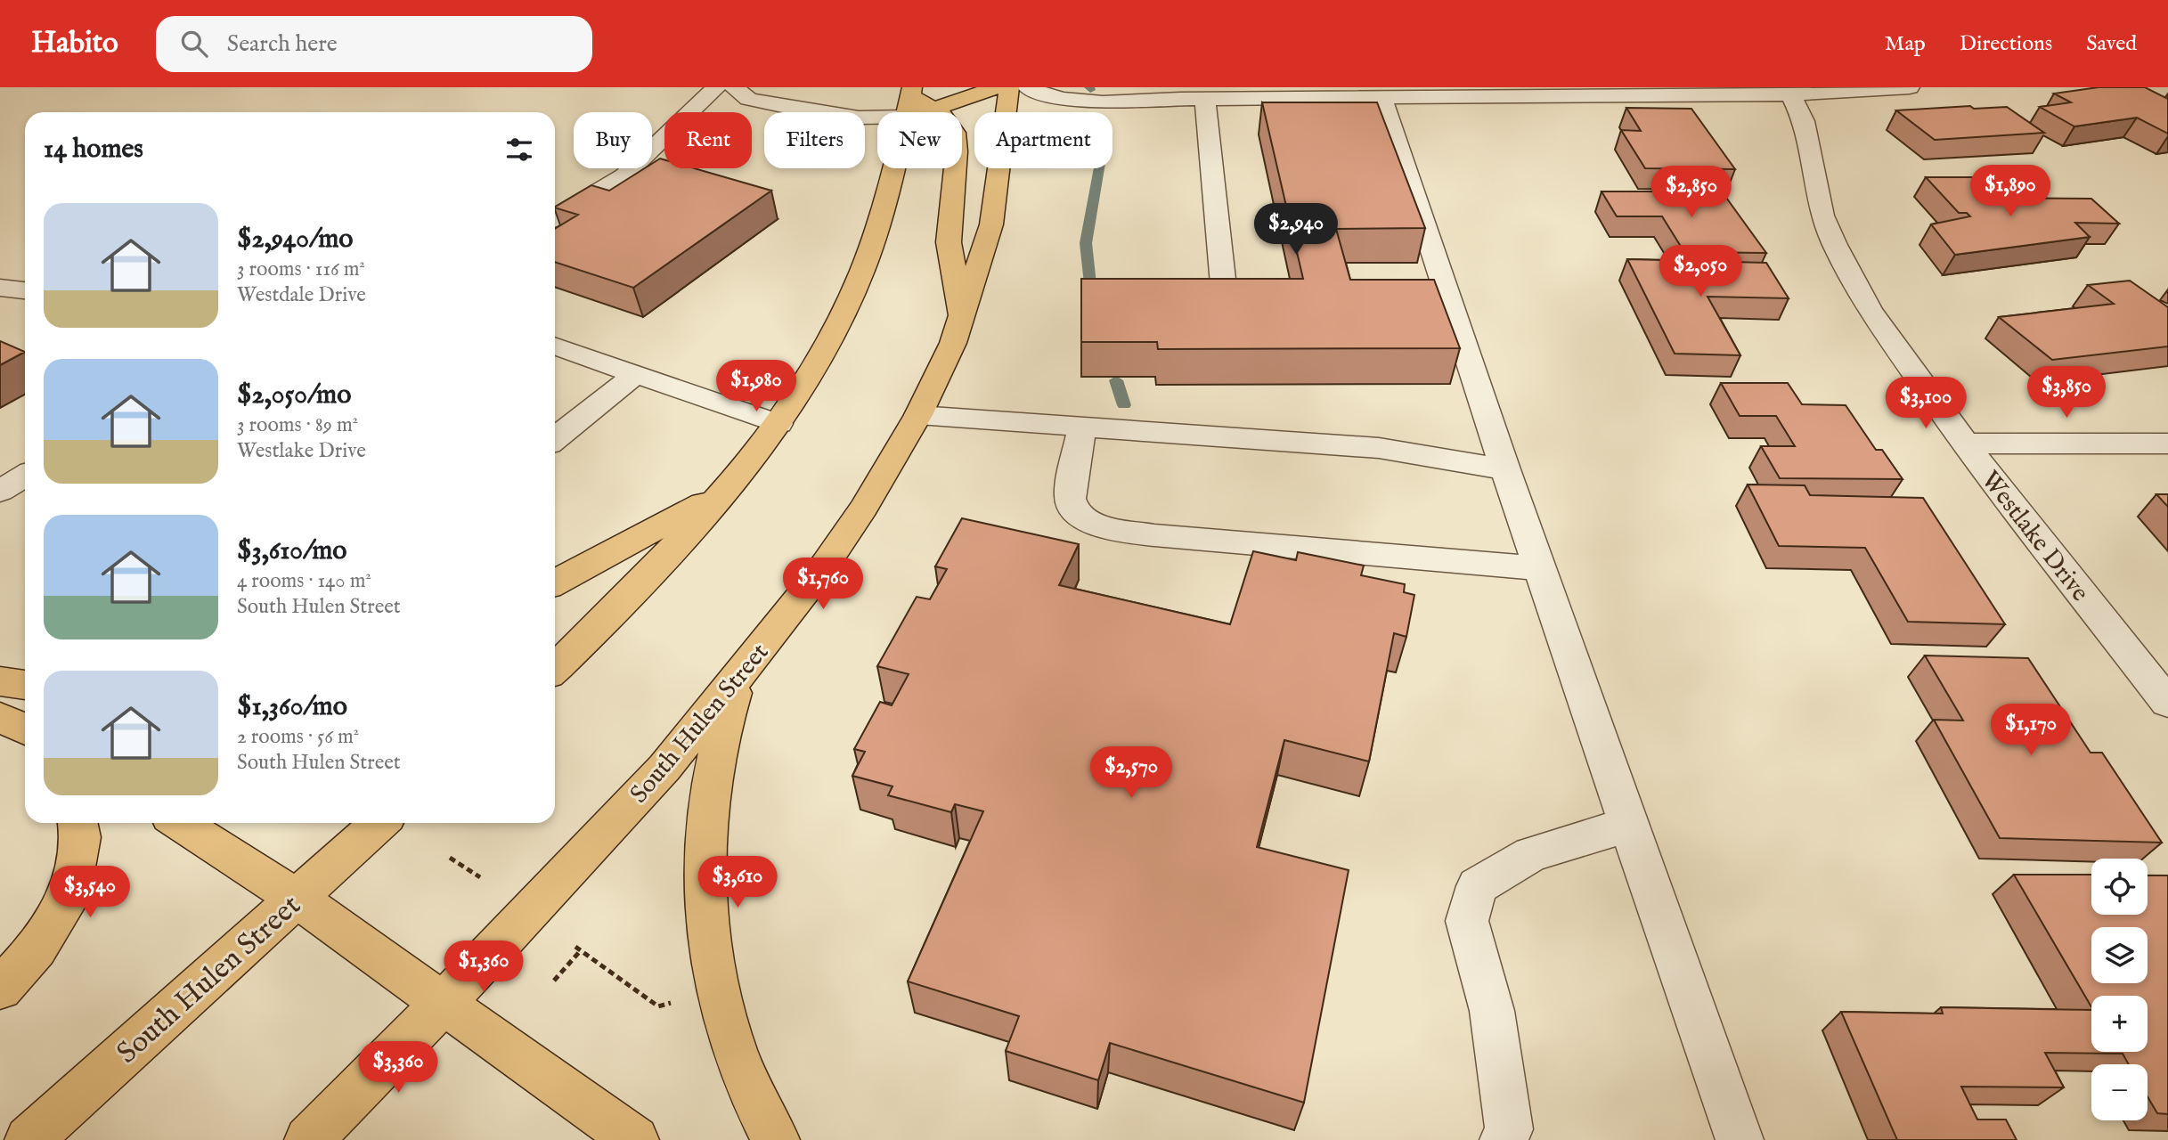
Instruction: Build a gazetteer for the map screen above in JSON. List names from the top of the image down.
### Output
{
  "streets": {
    "main road": ["South Hulen Street"],
    "street": ["Westlake Drive"]
  },
  "page": {
    "header": "Habito",
    "search": "Search here",
    "nav": ["Map", "Directions", "Saved"],
    "chip": [
      "Buy",
      "Rent",
      "Filters",
      "New",
      "Apartment"
    ],
    "heading": "14 homes",
    "price": [
      "$1,890",
      "$2,850",
      "$2,940",
      "$2,050",
      "$1,980",
      "$3,850",
      "$3,100",
      "$1,760",
      "$1,170",
      "$2,570",
      "$3,610",
      "$3,540",
      "$1,360",
      "$3,360"
    ],
    "list": [
      {
        "name": "$2,940/mo",
        "note": "3 rooms · 116 m² · Westdale Drive"
      },
      {
        "name": "$2,050/mo",
        "note": "3 rooms · 89 m² · Westlake Drive"
      },
      {
        "name": "$3,610/mo",
        "note": "4 rooms · 140 m² · South Hulen Street"
      },
      {
        "name": "$1,360/mo",
        "note": "2 rooms · 56 m² · South Hulen Street"
      }
    ],
    "map_buttons": ["+", "−"]
  }
}
